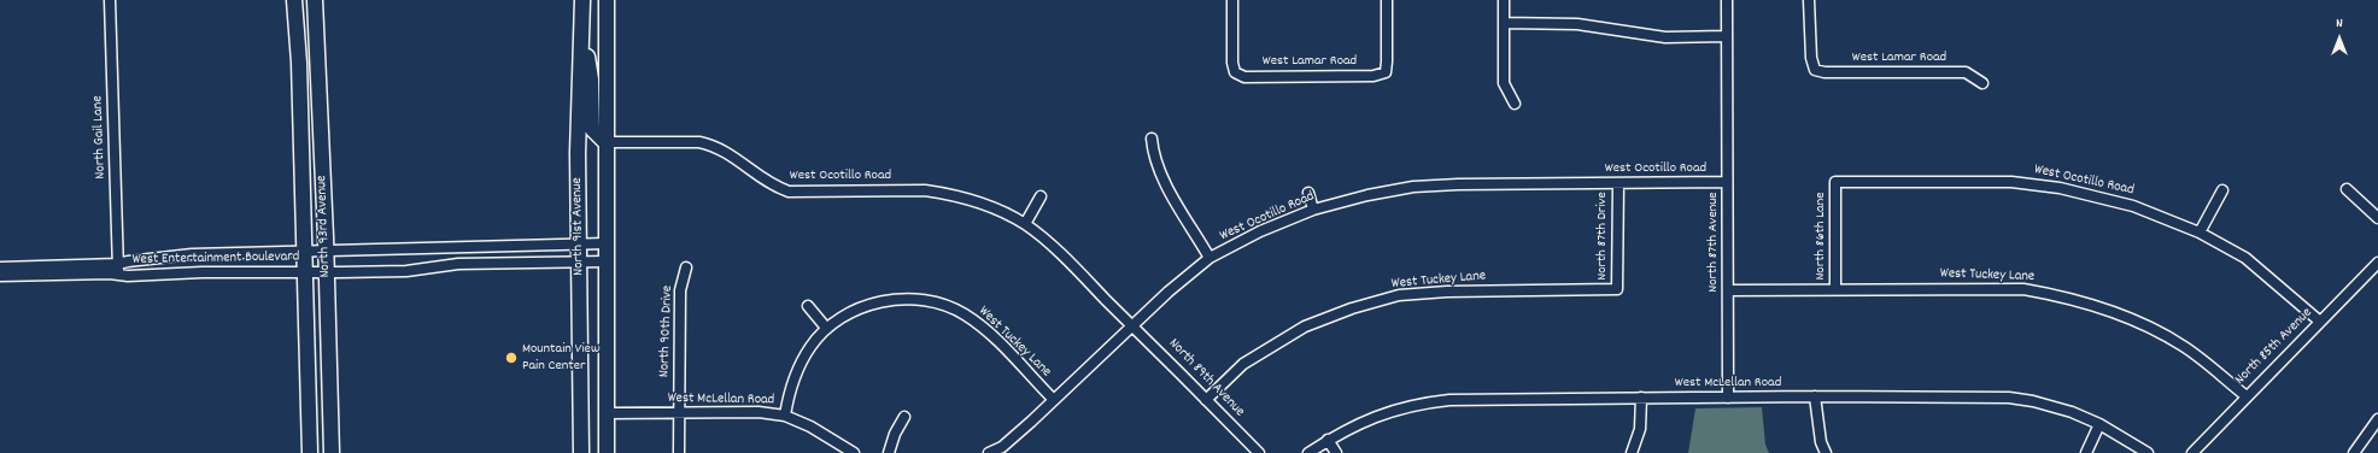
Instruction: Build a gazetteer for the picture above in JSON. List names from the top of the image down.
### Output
{
  "streets": {
    "main road": ["North 93rd Avenue", "North 91st Avenue"],
    "street": [
      "West Lamar Road",
      "North Gail Lane",
      "West Ocotillo Road",
      "North 87th Drive",
      "North 86th Lane",
      "North 87th Avenue",
      "West Entertainment Boulevard",
      "West Tuckey Lane",
      "North 90th Drive",
      "North 85th Avenue",
      "North 89th Avenue",
      "West McLellan Road"
    ]
  },
  "crossings": [
    ["North Gail Lane", "West Entertainment Boulevard"],
    ["West Ocotillo Road", "North 91st Avenue"],
    ["West Ocotillo Road", "North 87th Drive"],
    ["West Ocotillo Road", "North 86th Lane"],
    ["West Ocotillo Road", "North 87th Avenue"],
    ["West Ocotillo Road", "North 85th Avenue"],
    ["West Ocotillo Road", "North 89th Avenue"],
    ["North 93rd Avenue", "West Entertainment Boulevard"],
    ["North 91st Avenue", "West Entertainment Boulevard"],
    ["North 91st Avenue", "West McLellan Road"],
    ["North 87th Drive", "West Tuckey Lane"],
    ["North 86th Lane", "West Tuckey Lane"],
    ["North 87th Avenue", "West Tuckey Lane"],
    ["North 87th Avenue", "West McLellan Road"],
    ["West Tuckey Lane", "North 85th Avenue"],
    ["West Tuckey Lane", "North 89th Avenue"],
    ["West Tuckey Lane", "West McLellan Road"],
    ["North 90th Drive", "West McLellan Road"]
  ],
  "places": ["Mountain View Pain Center"],
  "north": "top"
}
